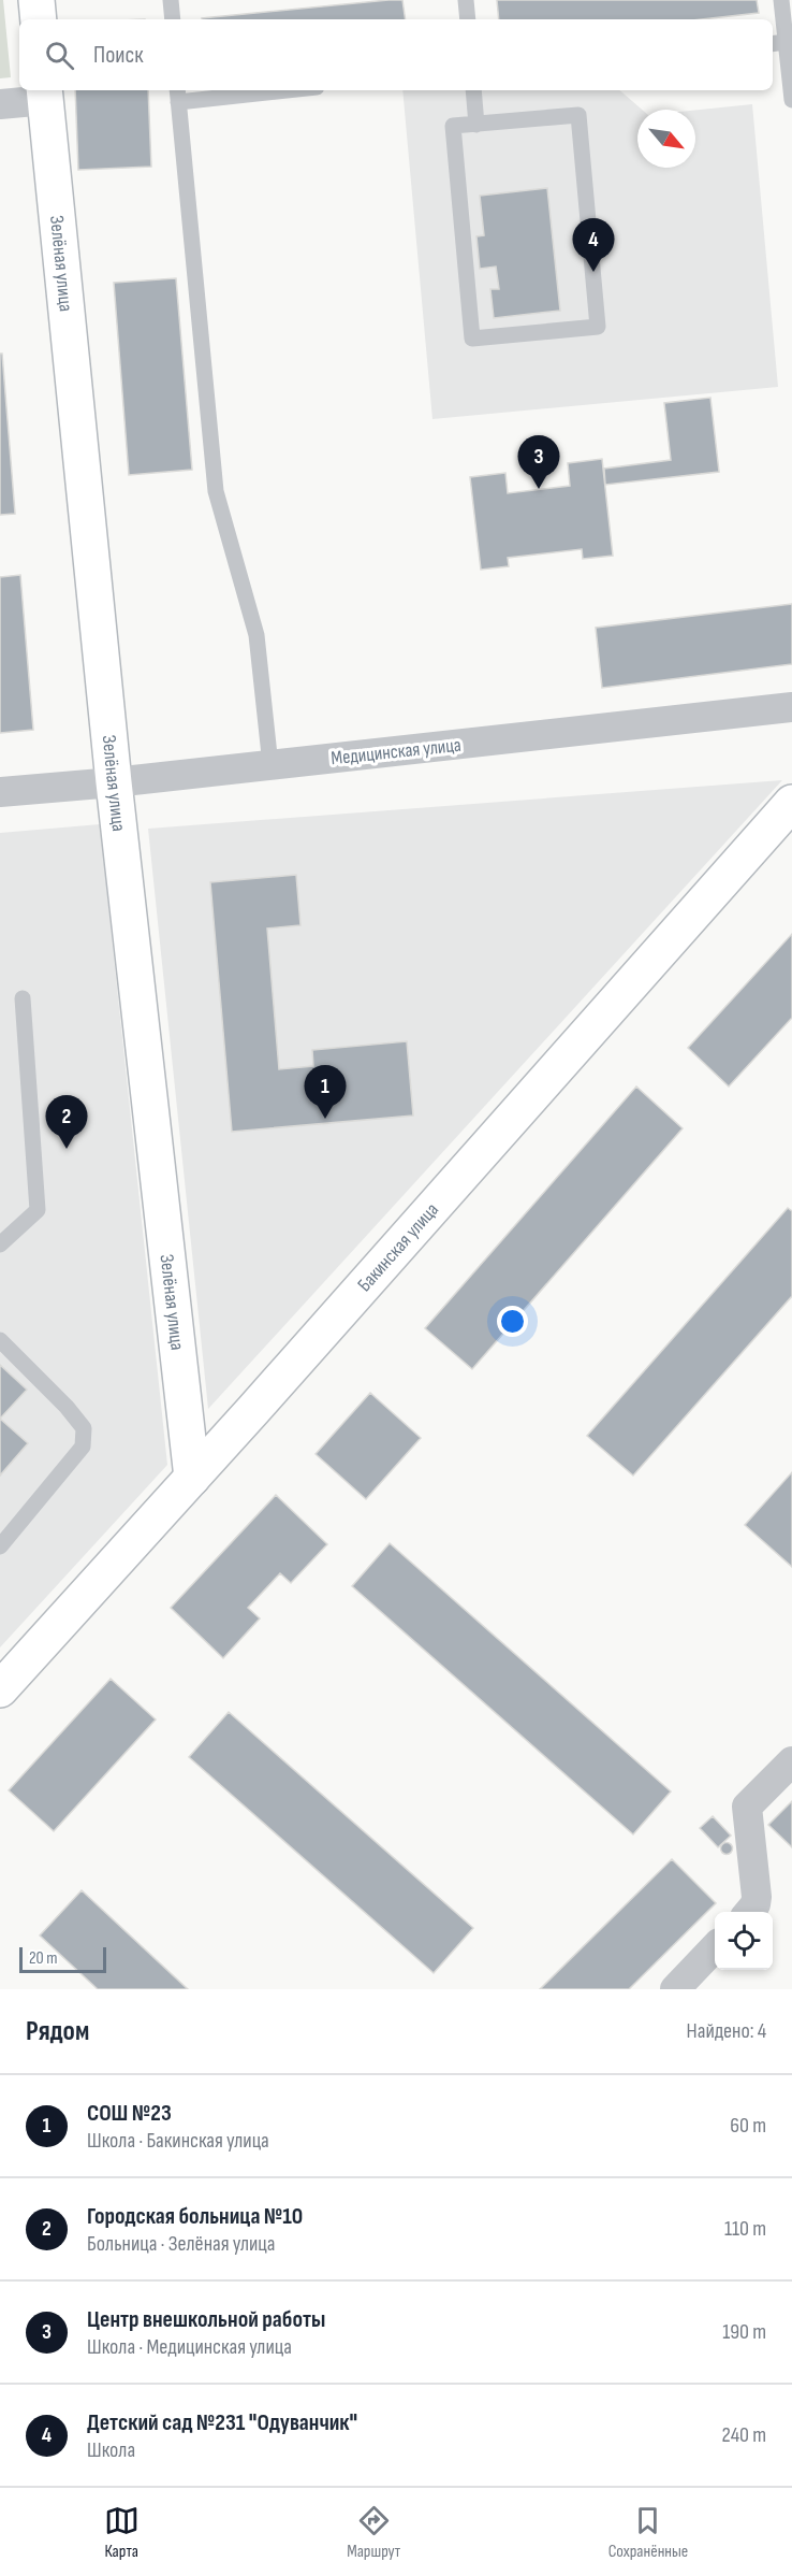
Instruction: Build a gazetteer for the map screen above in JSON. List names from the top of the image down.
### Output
{
  "streets": {
    "street": ["Зелёная улица", "Медицинская улица", "Бакинская улица"]
  },
  "crossings": [
    ["Зелёная улица", "Медицинская улица"],
    ["Зелёная улица", "Бакинская улица"]
  ],
  "scale_bar": "20 m",
  "north": "bottom right",
  "page": {
    "search": "Поиск",
    "pins": [
      "4",
      "3",
      "1",
      "2"
    ],
    "scale": "20 m",
    "heading": ["Рядом", "Найдено: 4"],
    "list": [
      {
        "mark": "1",
        "name": "СОШ №23",
        "note": "Школа · Бакинская улица",
        "value": "60 m"
      },
      {
        "mark": "2",
        "name": "Городская больница №10",
        "note": "Больница · Зелёная улица",
        "value": "110 m"
      },
      {
        "mark": "3",
        "name": "Центр внешкольной работы",
        "note": "Школа · Медицинская улица",
        "value": "190 m"
      },
      {
        "mark": "4",
        "name": "Детский сад №231 \"Одуванчик\"",
        "note": "Школа",
        "value": "240 m"
      }
    ],
    "nav": ["Карта", "Маршрут", "Сохранённые"]
  }
}
